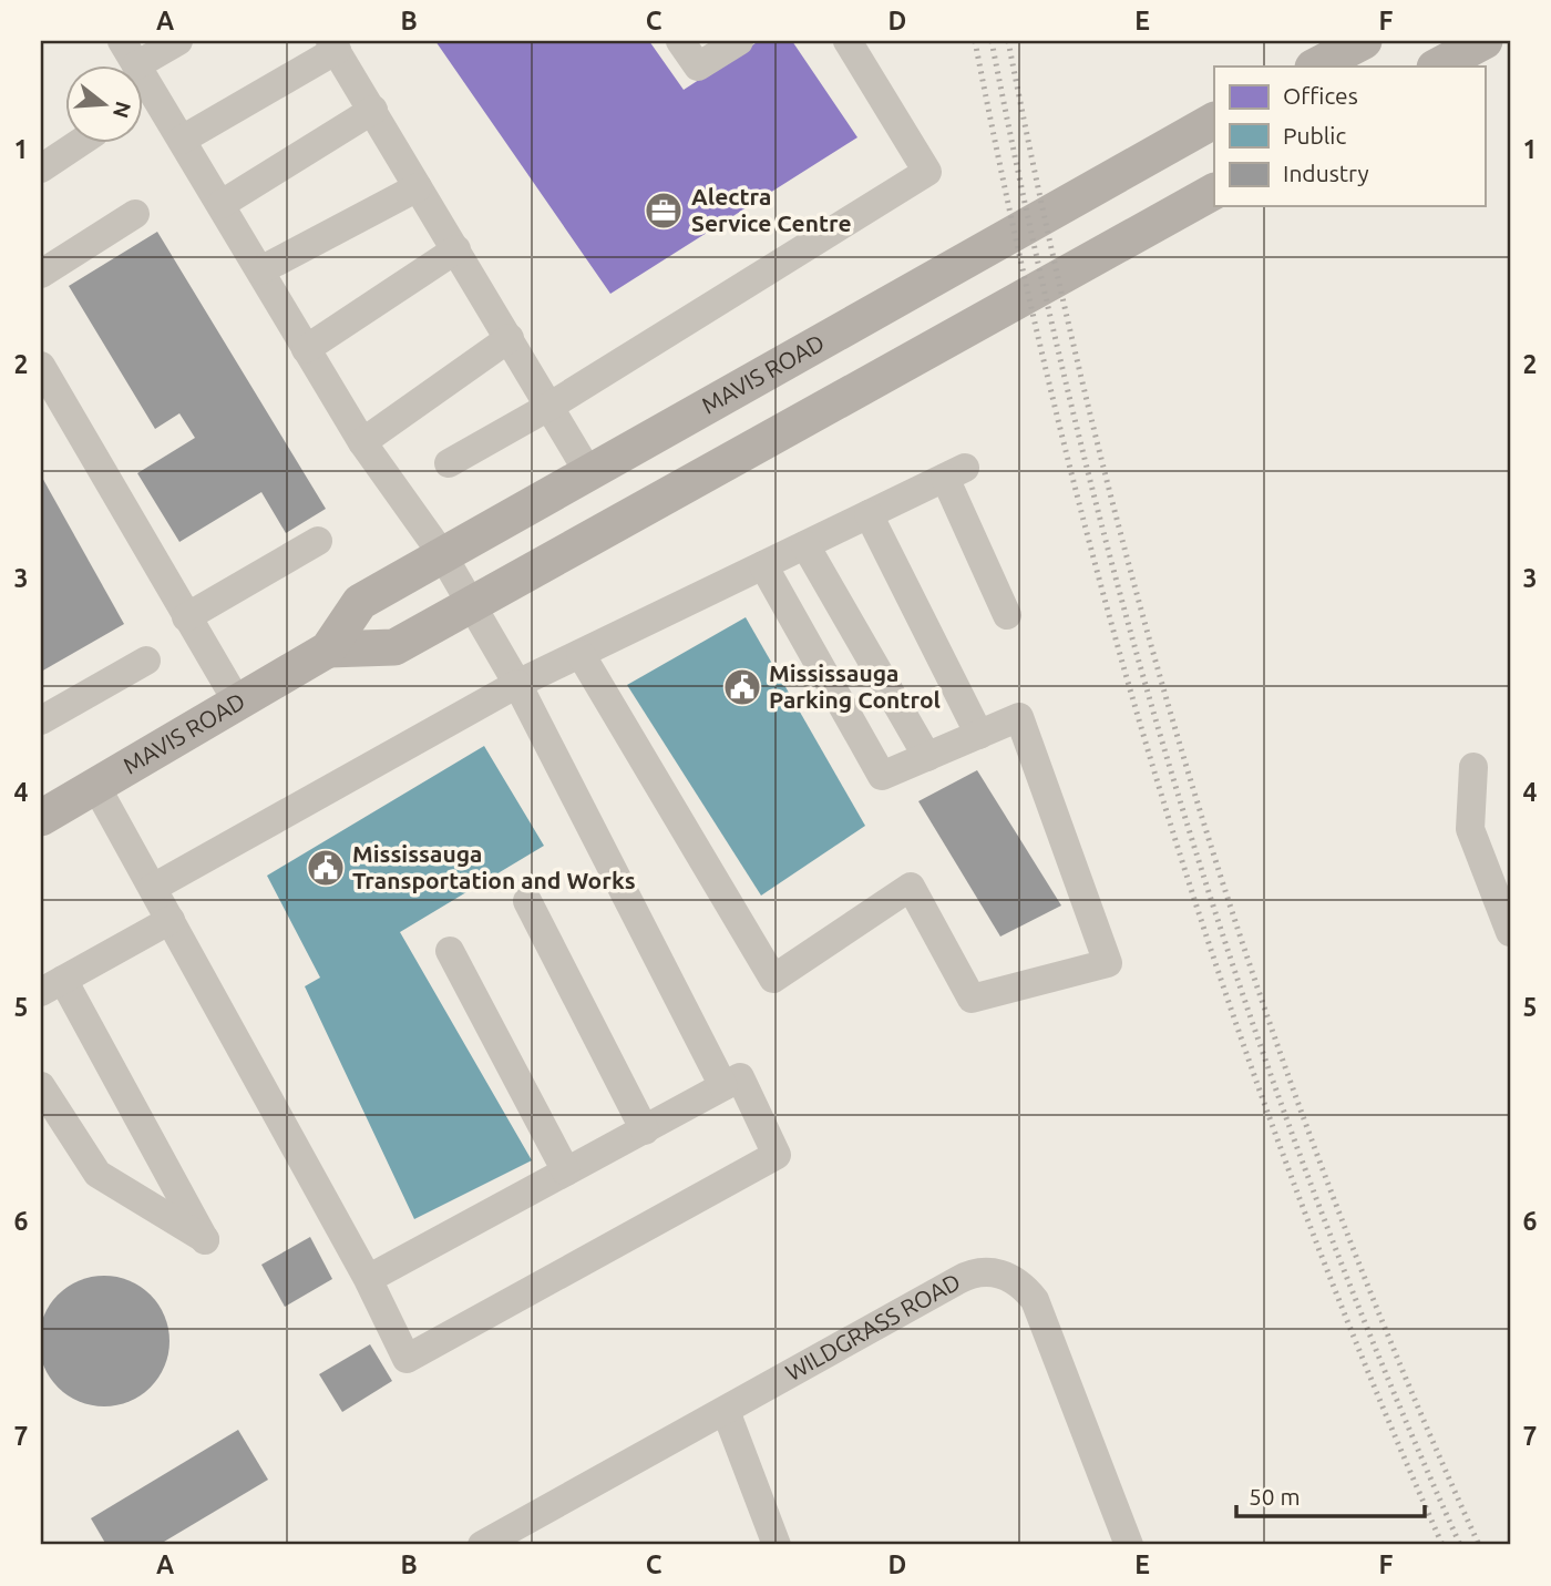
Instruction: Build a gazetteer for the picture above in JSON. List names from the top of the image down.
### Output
{
  "streets": {
    "main road": ["MAVIS ROAD"],
    "street": ["WILDGRASS ROAD"]
  },
  "places": {
    "office": ["Alectra Service Centre"],
    "public building": ["Mississauga Parking Control", "Mississauga Transportation and Works"]
  },
  "legend": ["Offices", "Public", "Industry"],
  "scale_bar": "50 m",
  "north": "right",
  "grid": {
    "columns": [
      "A",
      "B",
      "C",
      "D",
      "E",
      "F"
    ],
    "rows": [
      "1",
      "2",
      "3",
      "4",
      "5",
      "6",
      "7"
    ]
  }
}
